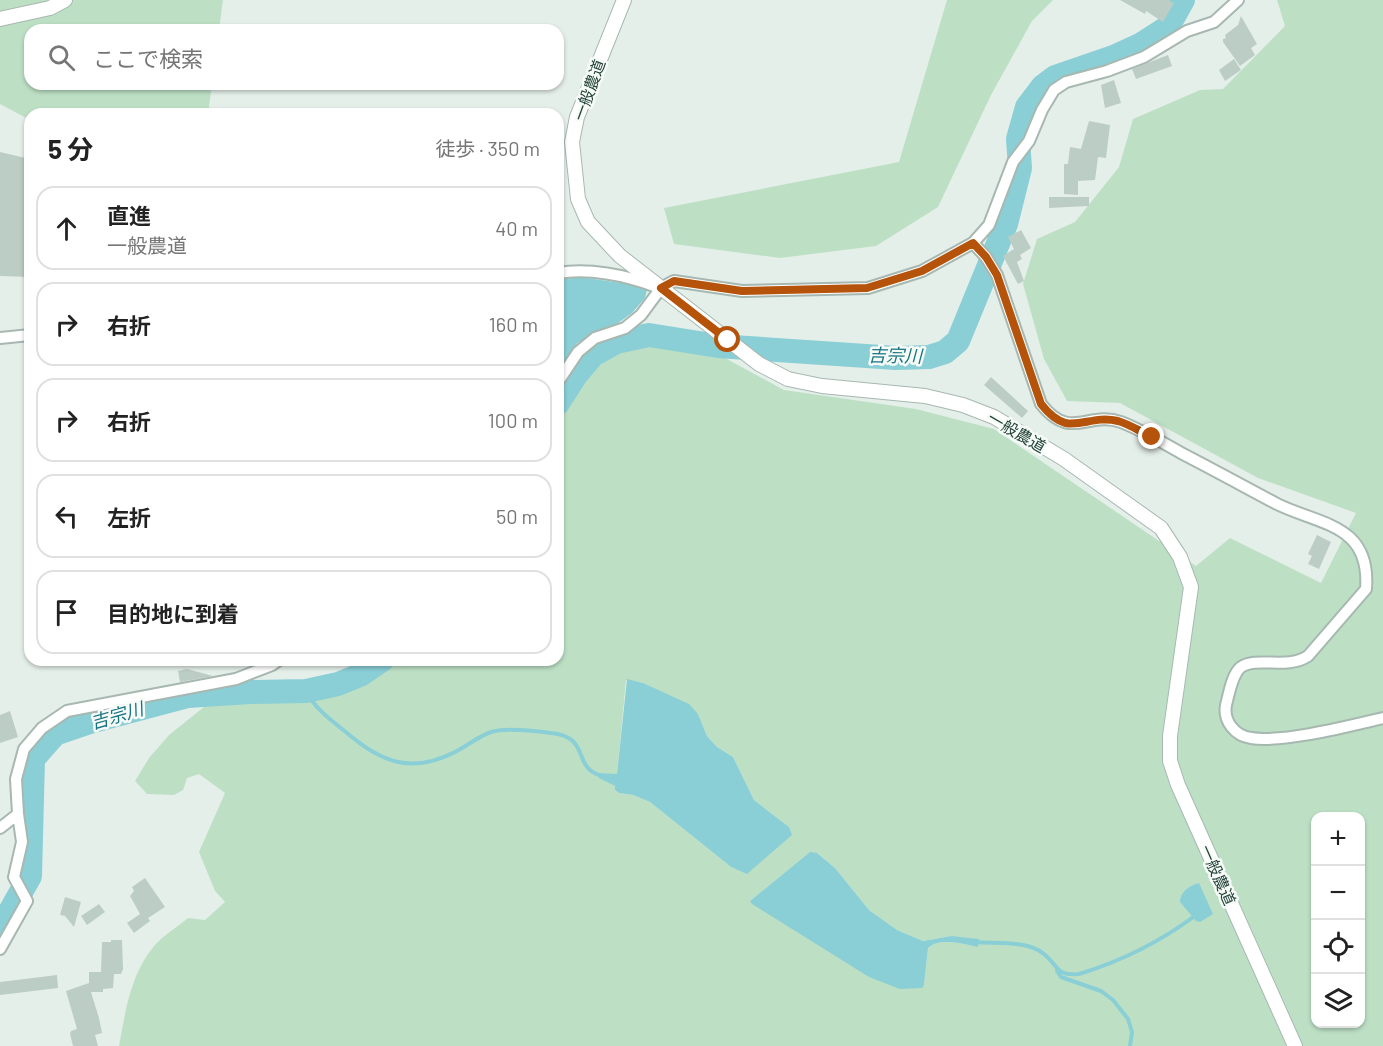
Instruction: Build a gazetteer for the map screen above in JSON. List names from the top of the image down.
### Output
{
  "streets": {
    "street": ["一般農道"]
  },
  "water": ["吉宗川"],
  "page": {
    "search": "ここで検索",
    "heading": ["5 分", "徒歩 · 350 m"],
    "list": [
      ["直進", "一般農道", "40 m"],
      ["右折", "160 m"],
      ["右折", "100 m"],
      ["左折", "50 m"],
      "目的地に到着"
    ],
    "map_buttons": ["+", "−"]
  }
}
